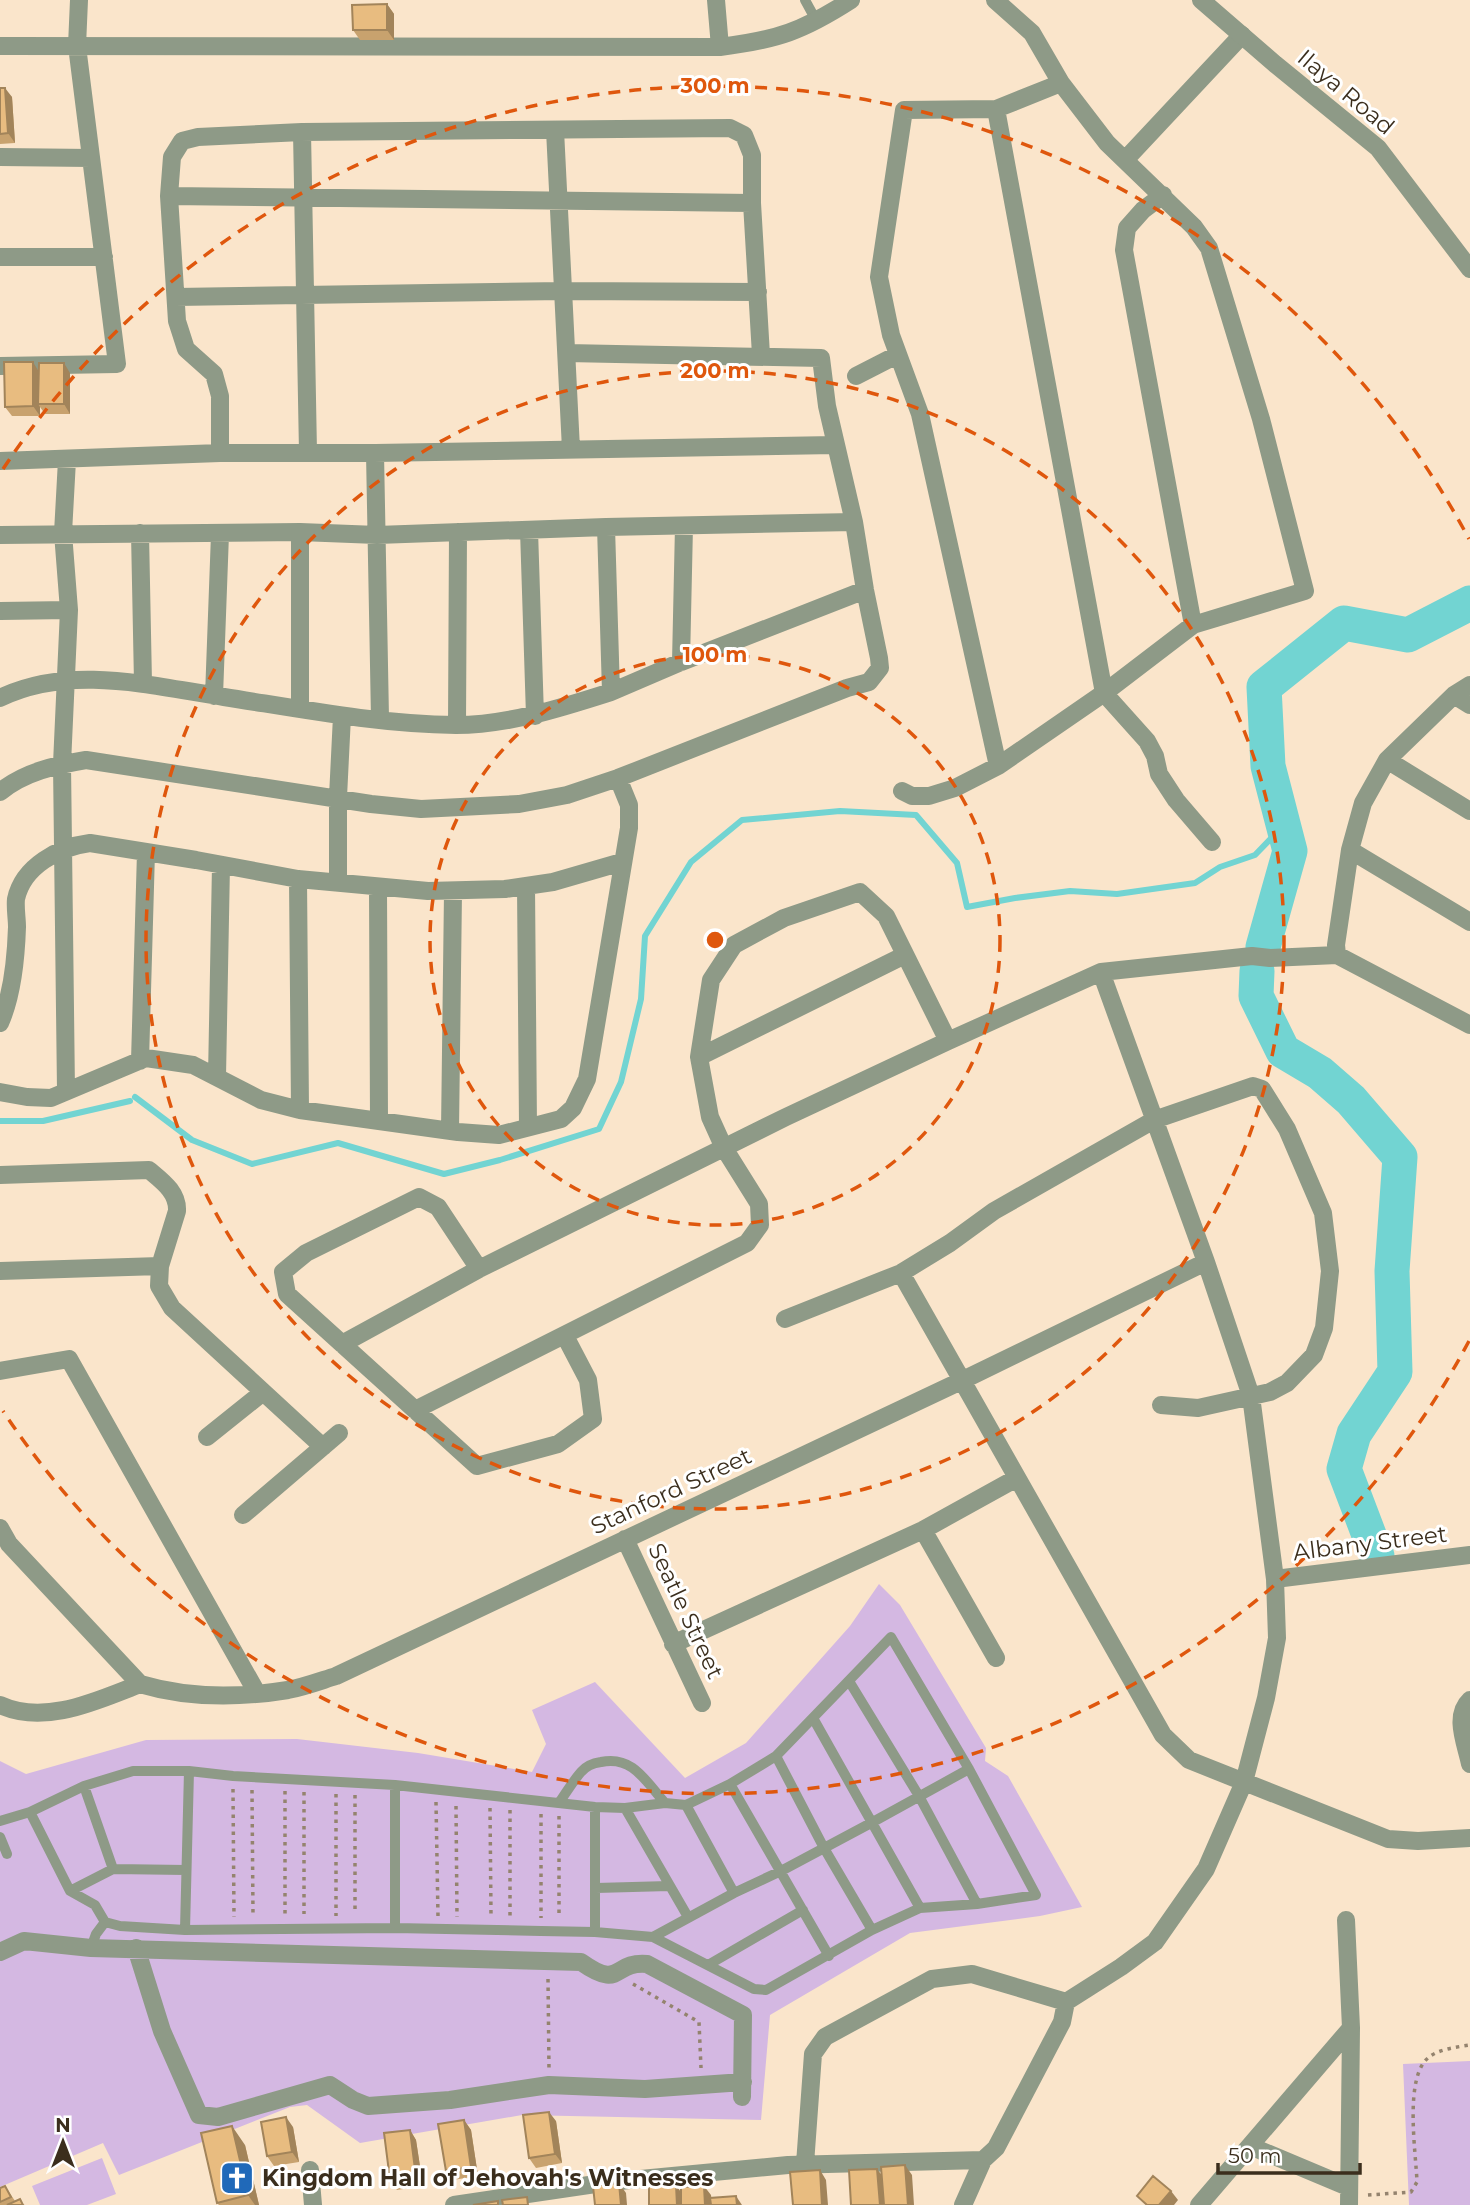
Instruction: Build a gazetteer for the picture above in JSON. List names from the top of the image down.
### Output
{
  "streets": {
    "street": [
      "Ilaya Road",
      "Stanford Street",
      "Albany Street",
      "Seatle Street"
    ]
  },
  "crossings": [
    ["Stanford Street", "Seatle Street"]
  ],
  "places": {
    "church": ["Kingdom Hall of Jehovah's Witnesses"]
  },
  "scale_bar": "50 m",
  "north": "top",
  "rings": ["300 m", "200 m", "100 m"]
}
